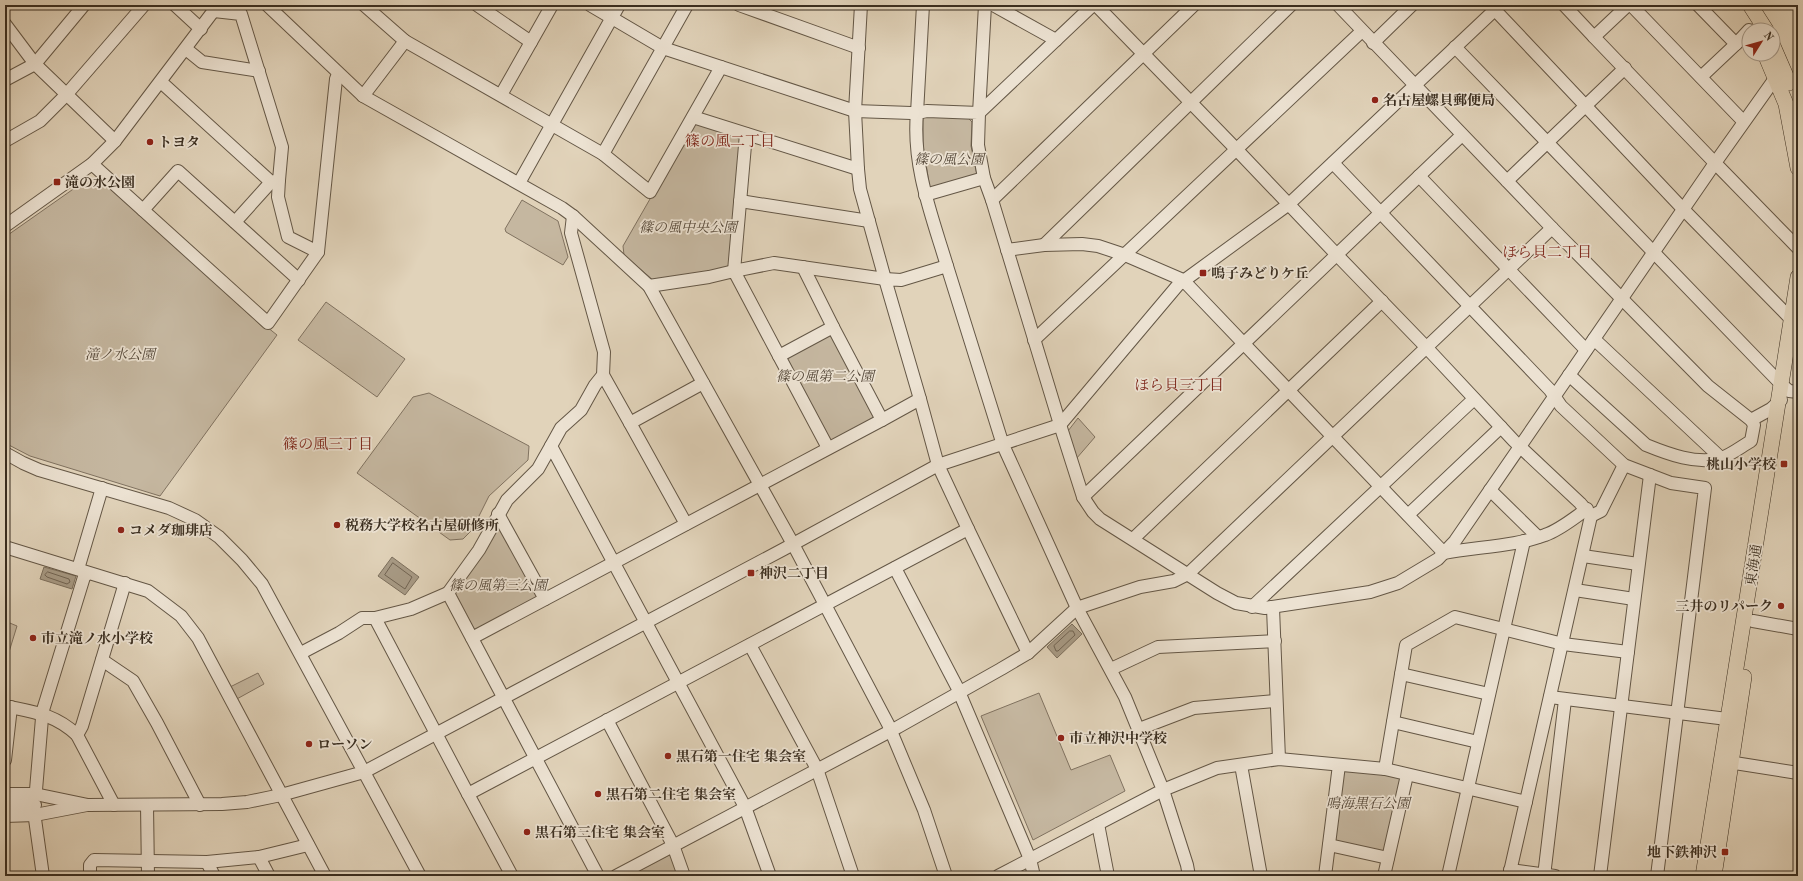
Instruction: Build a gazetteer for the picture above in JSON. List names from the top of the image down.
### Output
{
  "streets": {
    "main road": ["東海通"]
  },
  "districts": [
    "篠の風二丁目",
    "ほら貝二丁目",
    "ほら貝三丁目",
    "篠の風三丁目"
  ],
  "parks": [
    "篠の風公園",
    "篠の風中央公園",
    "滝ノ水公園",
    "篠の風第二公園",
    "篠の風第三公園",
    "鳴海黒石公園"
  ],
  "places": {
    "other": [
      "名古屋螺貝郵便局",
      "トヨタ",
      "税務大学校名古屋研修所",
      "コメダ珈琲店",
      "三井のリパーク",
      "市立滝ノ水小学校",
      "市立神沢中学校",
      "ローソン",
      "黒石第一住宅 集会室",
      "黒石第二住宅 集会室",
      "黒石第三住宅 集会室"
    ],
    "transit": [
      "滝の水公園",
      "鳴子みどりケ丘",
      "桃山小学校",
      "神沢二丁目",
      "地下鉄神沢"
    ]
  },
  "north": "top right"
}
